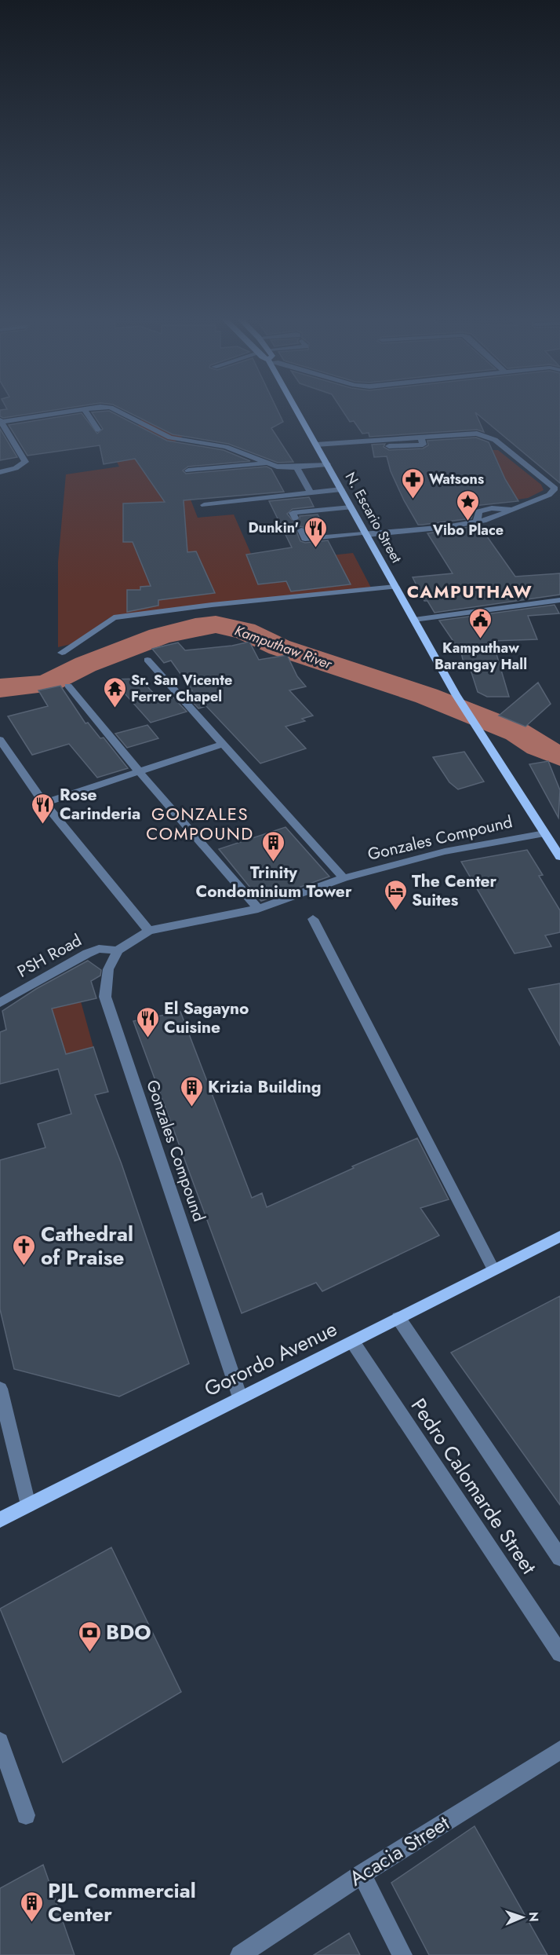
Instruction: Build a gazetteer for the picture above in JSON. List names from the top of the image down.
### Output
{
  "streets": {
    "main road": ["N. Escario Street", "Gorordo Avenue"],
    "street": [
      "Gonzales Compound",
      "PSH Road",
      "Pedro Calomarde Street",
      "Acacia Street"
    ]
  },
  "crossings": [
    ["N. Escario Street", "Gonzales Compound"],
    ["Gonzales Compound", "PSH Road"],
    ["Gonzales Compound", "Gorordo Avenue"],
    ["Gorordo Avenue", "Pedro Calomarde Street"]
  ],
  "districts": ["CAMPUTHAW", "GONZALES COMPOUND"],
  "water": ["Kamputhaw River"],
  "places": {
    "pharmacy": ["Watsons"],
    "place": ["Vibo Place"],
    "restaurant": ["Dunkin'", "Rose Carinderia", "El Sagayno Cuisine"],
    "public building": ["Kamputhaw Barangay Hall"],
    "temple": ["Sr. San Vicente Ferrer Chapel"],
    "building": ["Trinity Condominium Tower", "Krizia Building", "PJL Commercial Center"],
    "hotel": ["The Center Suites"],
    "church": ["Cathedral of Praise"],
    "bank": ["BDO"]
  },
  "north": "right"
}
